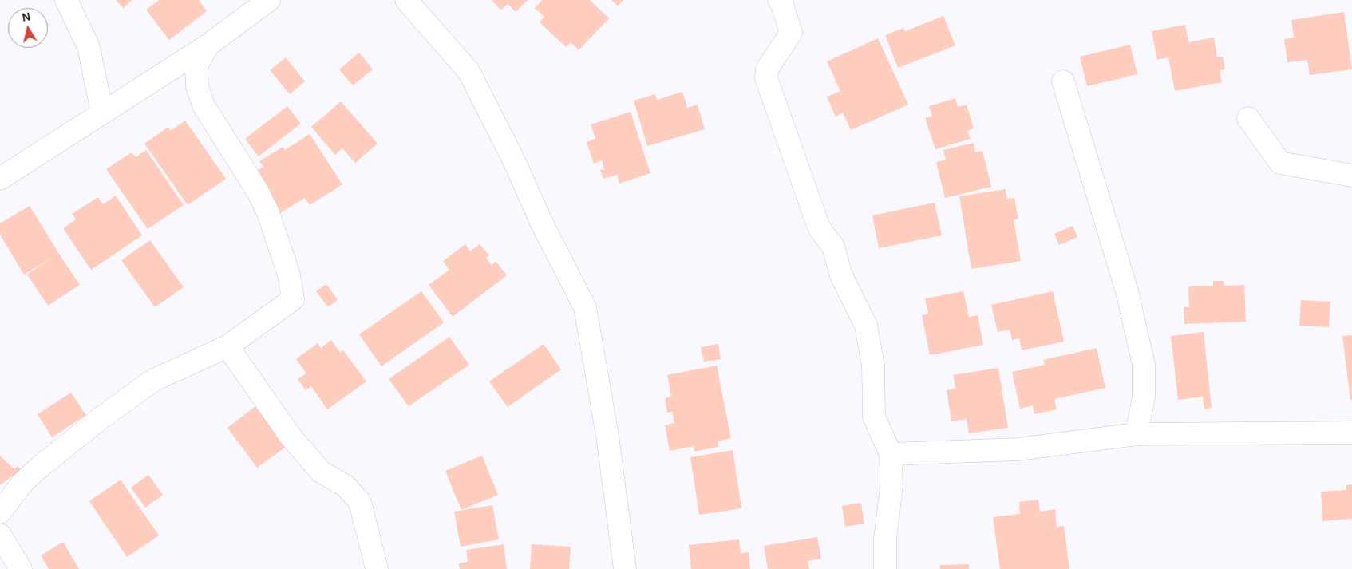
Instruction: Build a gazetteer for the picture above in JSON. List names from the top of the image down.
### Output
{
  "north": "top"
}
